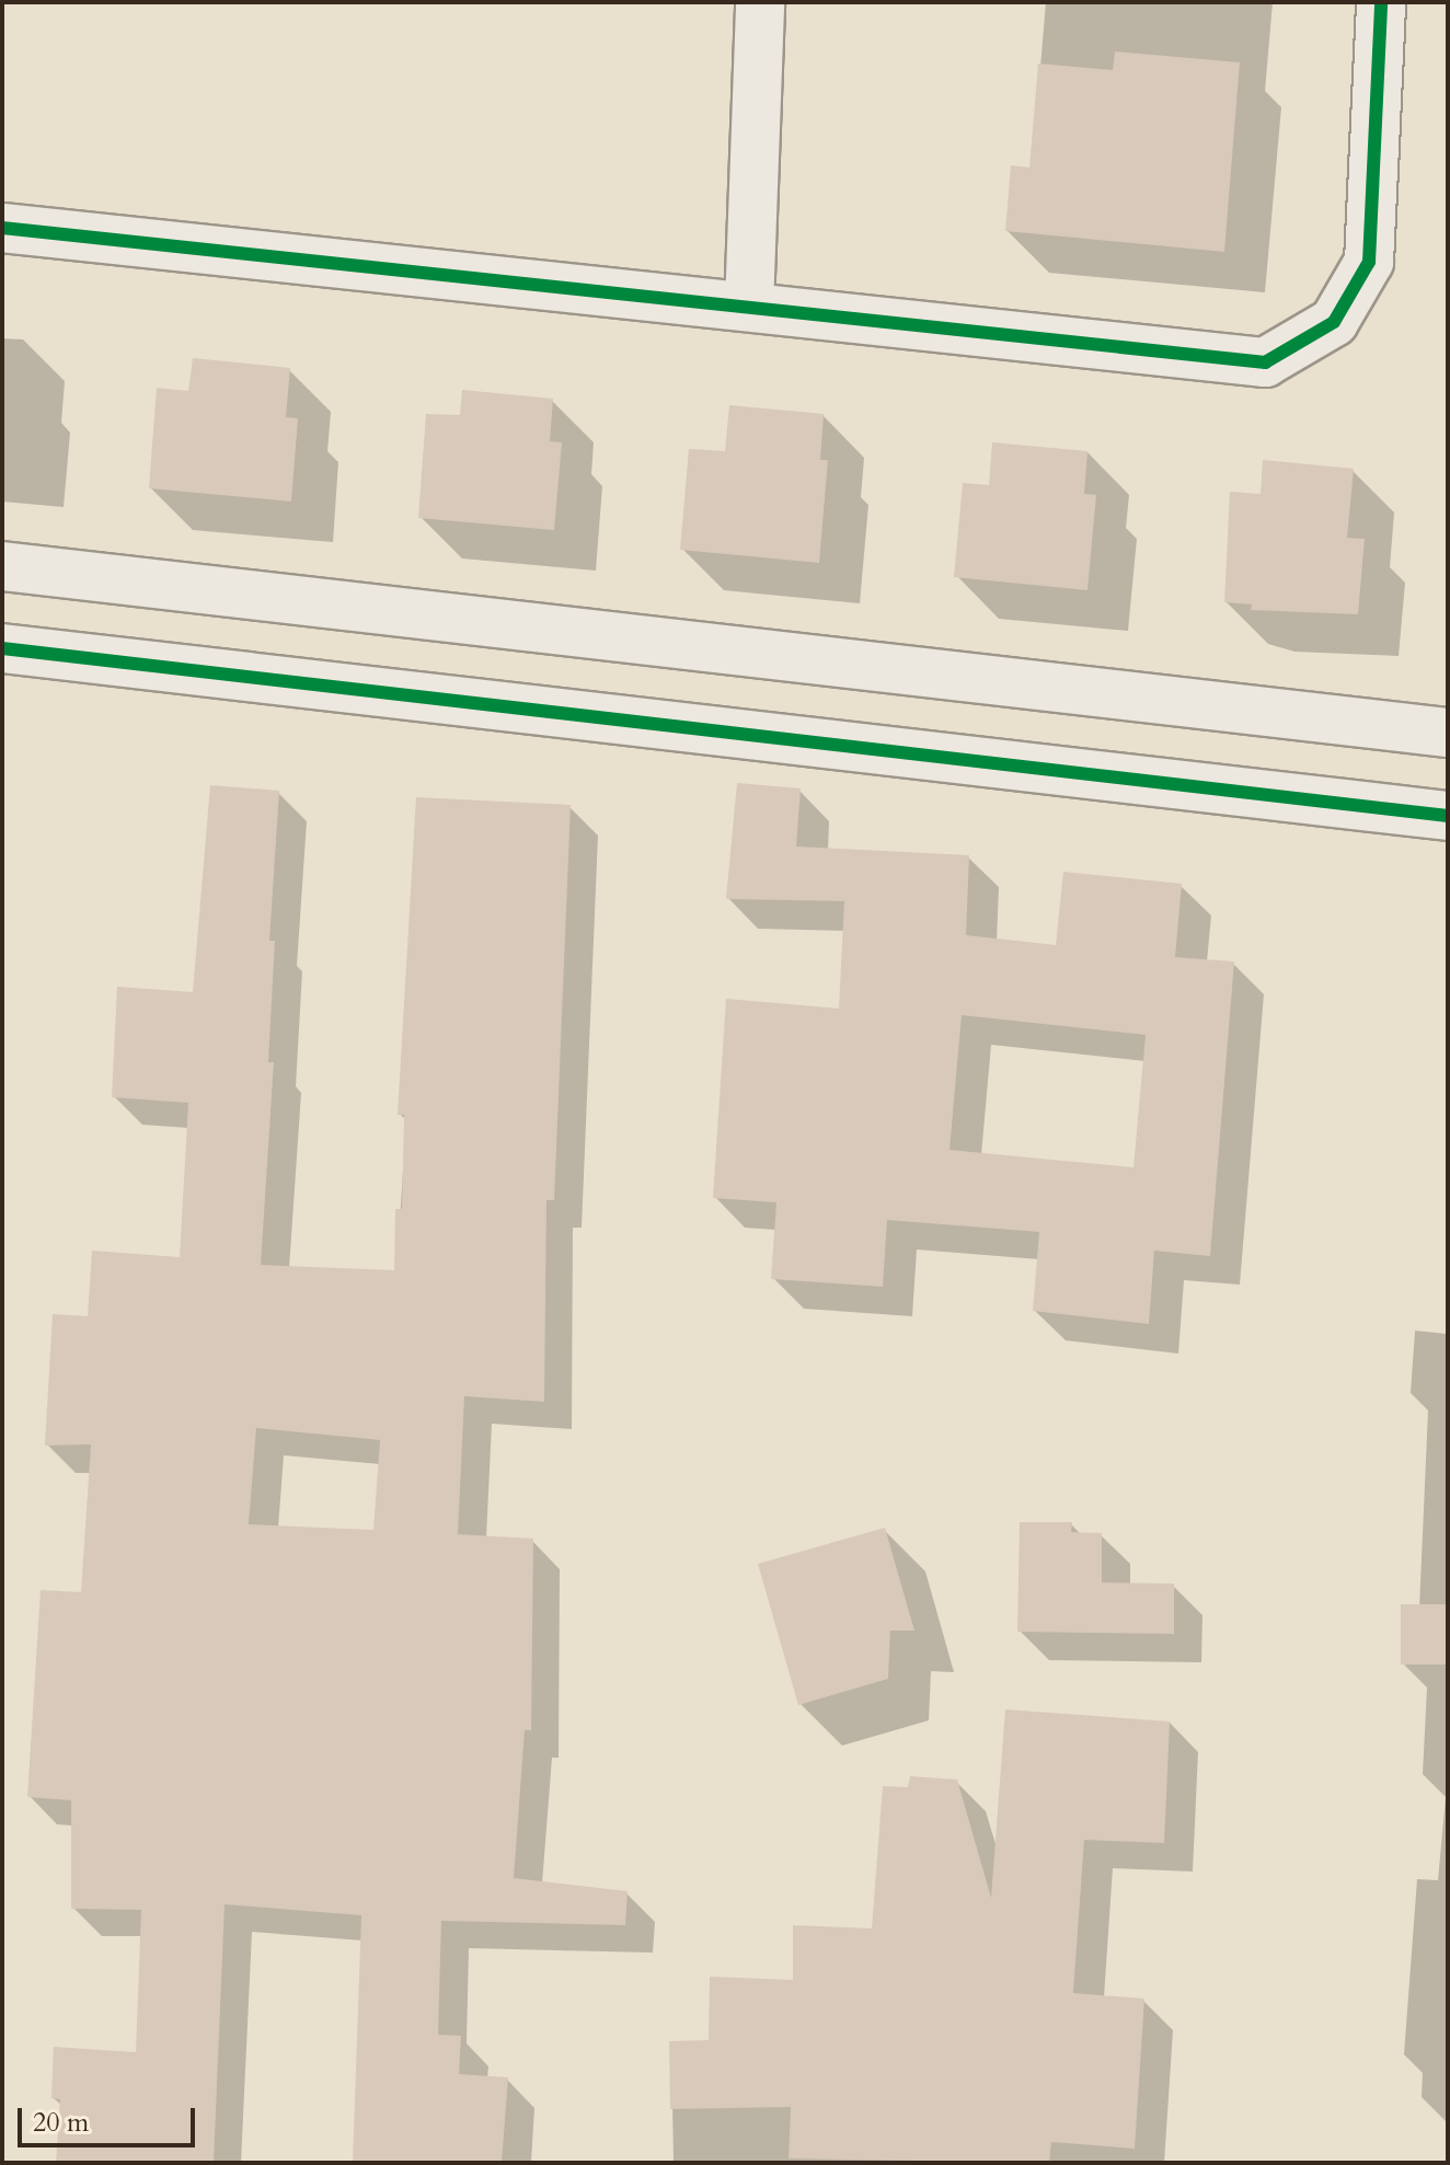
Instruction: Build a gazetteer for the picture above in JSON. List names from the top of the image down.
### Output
{
  "scale_bar": "20 m"
}
